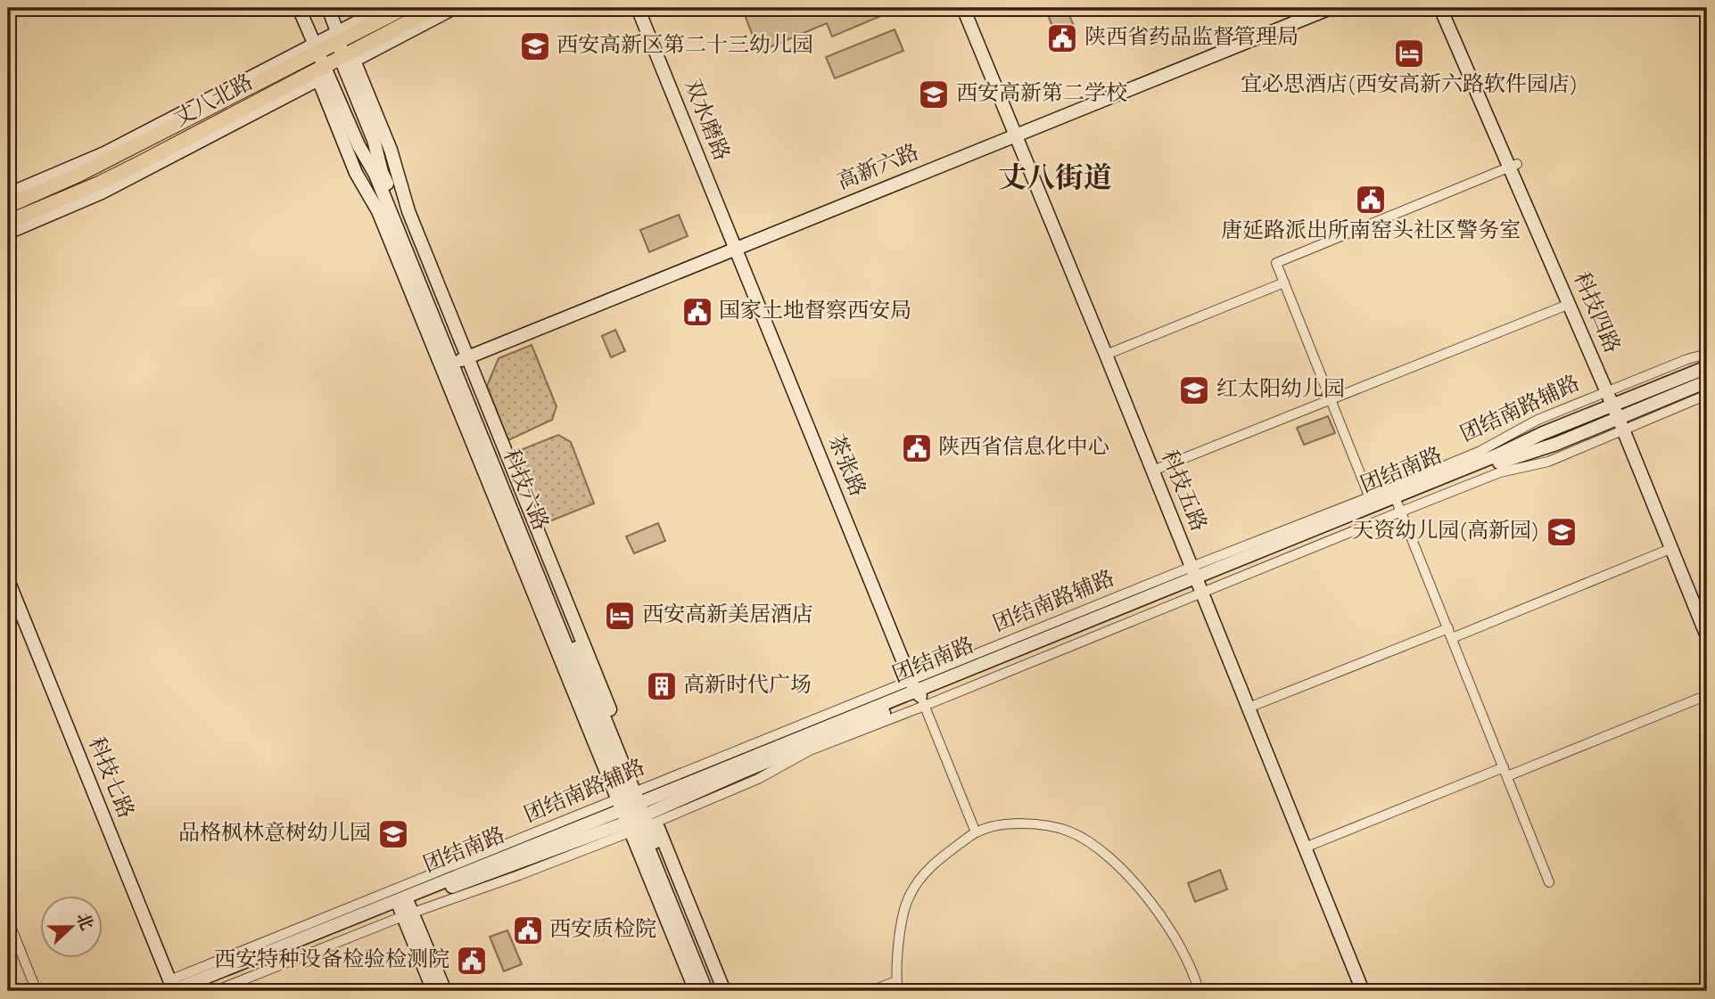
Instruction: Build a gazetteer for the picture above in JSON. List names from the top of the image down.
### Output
{
  "streets": {
    "main road": [
      "丈八北路",
      "双水磨路",
      "高新六路",
      "科技四路",
      "茶张路",
      "团结南路",
      "科技六路",
      "科技五路",
      "科技七路"
    ],
    "street": ["团结南路辅路"]
  },
  "crossings": [
    ["丈八北路", "科技六路"],
    ["双水磨路", "高新六路"],
    ["双水磨路", "茶张路"],
    ["高新六路", "茶张路"],
    ["高新六路", "科技六路"],
    ["高新六路", "科技五路"],
    ["科技四路", "团结南路辅路"],
    ["科技四路", "团结南路"],
    ["团结南路辅路", "茶张路"],
    ["团结南路辅路", "团结南路"],
    ["团结南路辅路", "科技六路"],
    ["团结南路辅路", "科技五路"],
    ["团结南路辅路", "科技七路"],
    ["茶张路", "团结南路"],
    ["团结南路", "科技六路"],
    ["团结南路", "科技五路"],
    ["团结南路", "科技七路"]
  ],
  "districts": ["丈八街道"],
  "places": {
    "public building": [
      "陕西省药品监督管理局",
      "唐延路派出所南窑头社区警务室",
      "国家土地督察西安局",
      "陕西省信息化中心",
      "西安质检院",
      "西安特种设备检验检测院"
    ],
    "school or university": [
      "西安高新区第二十三幼儿园",
      "西安高新第二学校",
      "红太阳幼儿园",
      "天资幼儿园(高新园)",
      "品格枫林意树幼儿园"
    ],
    "hotel": ["宜必思酒店(西安高新六路软件园店)", "西安高新美居酒店"],
    "building": ["高新时代广场"]
  },
  "north": "right"
}
